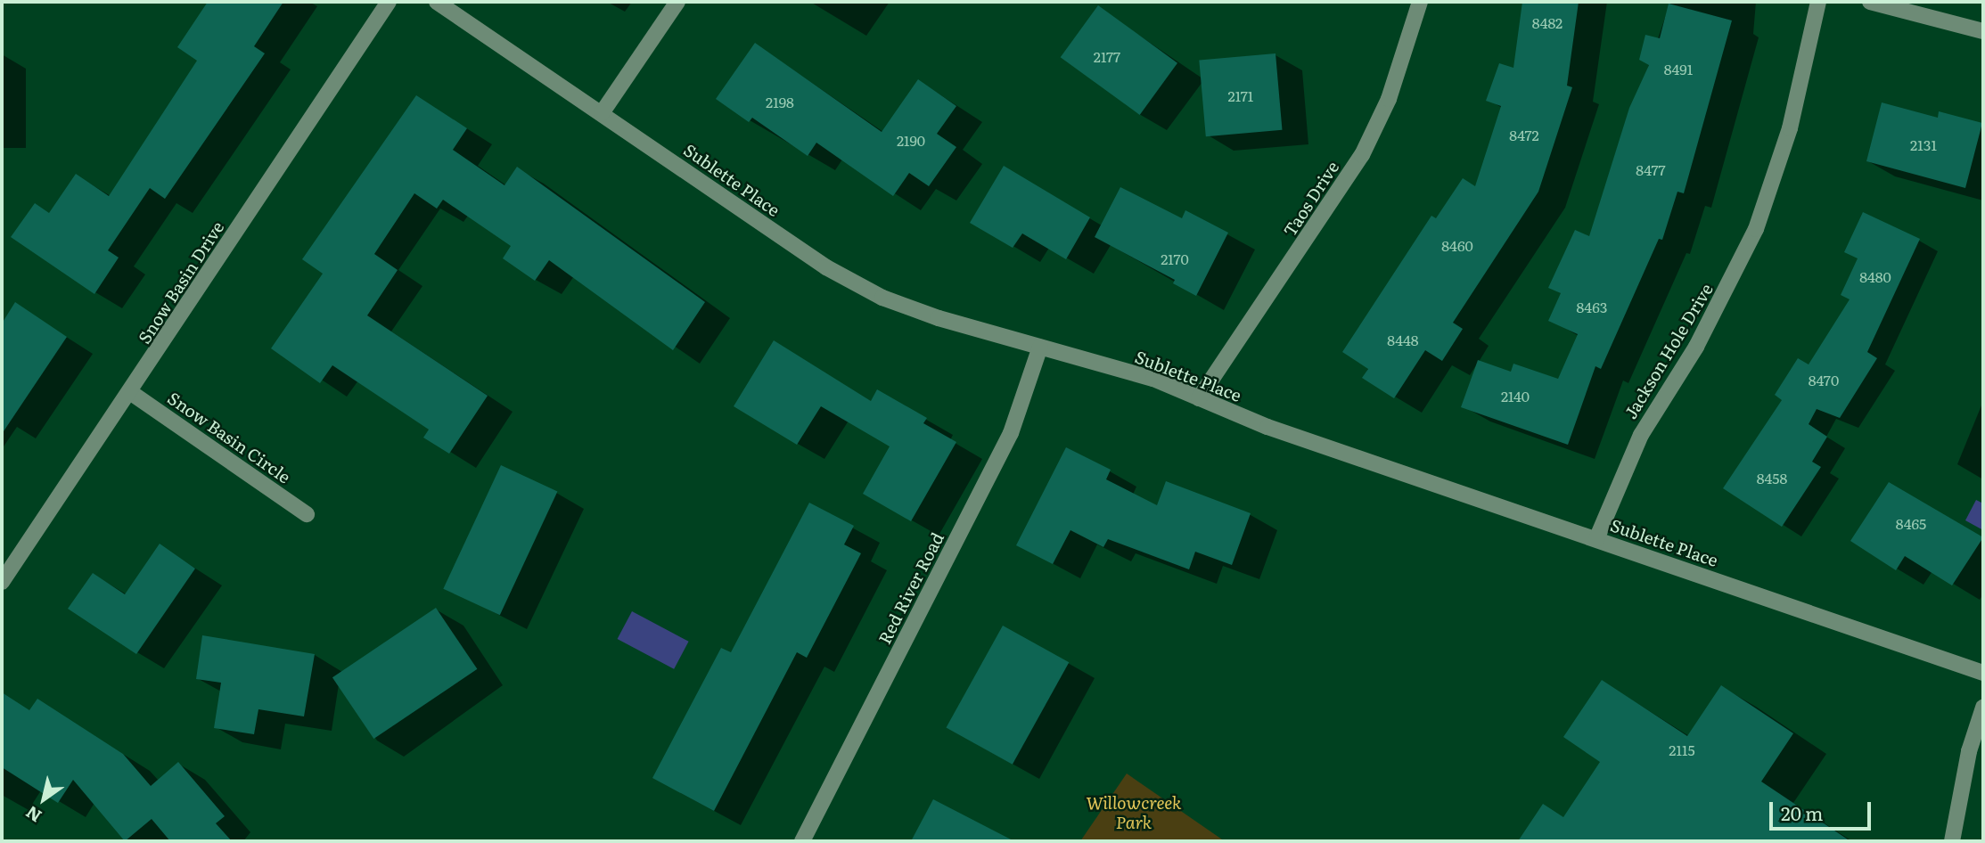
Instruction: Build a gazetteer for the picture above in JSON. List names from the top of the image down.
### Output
{
  "streets": {
    "street": [
      "Sublette Place",
      "Taos Drive",
      "Snow Basin Drive",
      "Jackson Hole Drive",
      "Snow Basin Circle",
      "Red River Road"
    ]
  },
  "crossings": [
    ["Sublette Place", "Taos Drive"],
    ["Sublette Place", "Jackson Hole Drive"],
    ["Sublette Place", "Red River Road"],
    ["Snow Basin Drive", "Snow Basin Circle"]
  ],
  "parks": ["Willowcreek Park"],
  "house_numbers": [
    "8482",
    "2177",
    "8491",
    "2171",
    "2198",
    "8472",
    "2190",
    "2131",
    "8477",
    "8460",
    "2170",
    "8480",
    "8463",
    "8448",
    "8470",
    "2140",
    "8458",
    "8465",
    "2115"
  ],
  "scale_bar": "20 m",
  "north": "bottom left"
}
